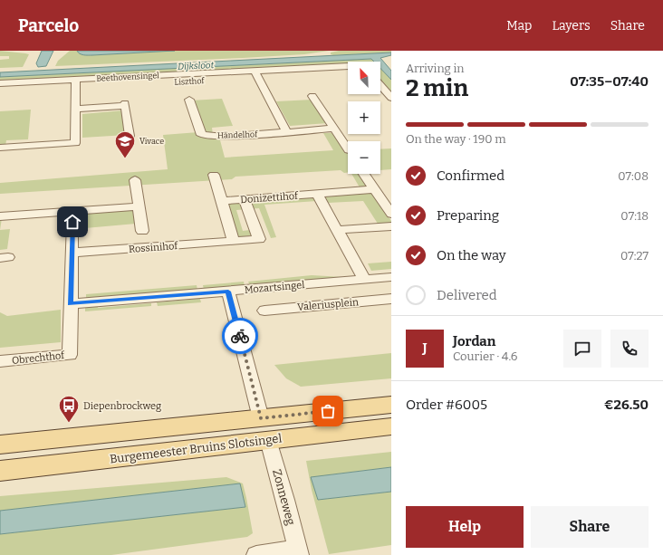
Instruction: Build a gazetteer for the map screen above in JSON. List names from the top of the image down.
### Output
{
  "streets": {
    "main road": ["Burgemeester Bruins Slotsingel"],
    "street": [
      "Beethovensingel",
      "Liszthof",
      "Händelhof",
      "Donizettihof",
      "Rossinihof",
      "Mozartsingel",
      "Valeriusplein",
      "Obrechthof",
      "Zonneweg"
    ]
  },
  "crossings": [
    ["Beethovensingel", "Liszthof"],
    ["Donizettihof", "Rossinihof"],
    ["Mozartsingel", "Obrechthof"],
    ["Burgemeester Bruins Slotsingel", "Zonneweg"]
  ],
  "water": ["Dijksloot"],
  "places": {
    "school or university": ["Vivace"],
    "bus stop": ["Diepenbrockweg"]
  },
  "north": "top left",
  "page": {
    "header": "Parcelo",
    "nav": ["Map", "Layers", "Share"],
    "heading": ["2 min", "Arriving in", "07:35–07:40"],
    "panel": [
      "Jordan",
      "Courier · 4.6",
      "Order #6005",
      "€26.50"
    ],
    "map_buttons": ["+", "−"],
    "bar": "On the way · 190 m",
    "list": [
      ["Confirmed", "07:08"],
      ["Preparing", "07:18"],
      ["On the way", "07:27"],
      "Delivered"
    ],
    "round": "J",
    "buttons": ["Help", "Share"]
  }
}
